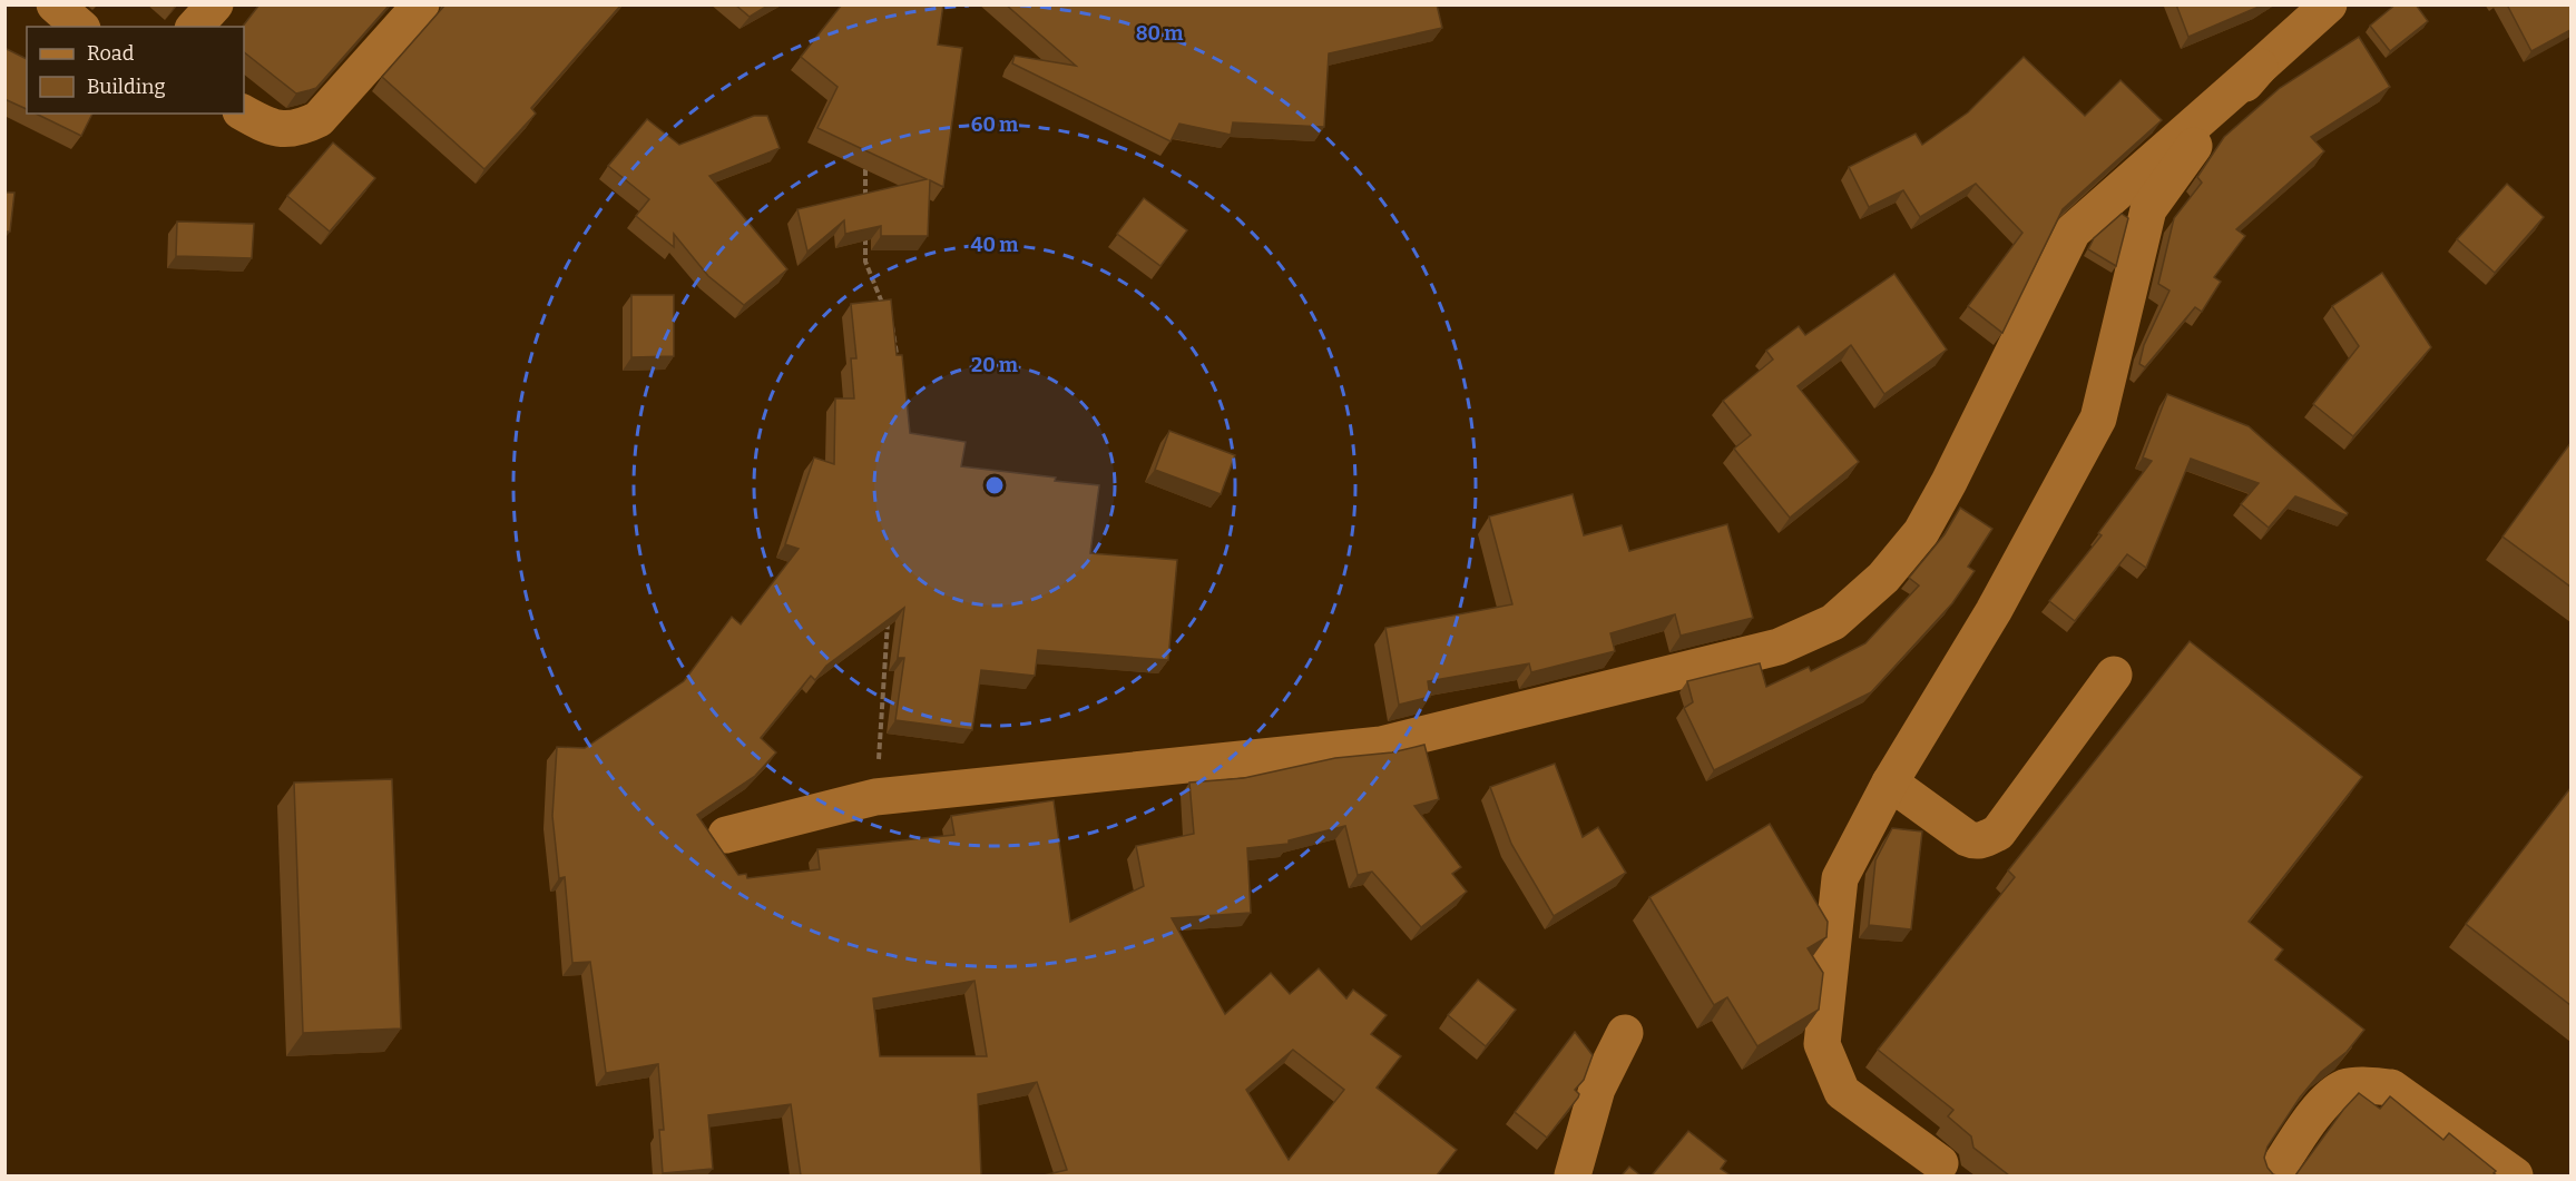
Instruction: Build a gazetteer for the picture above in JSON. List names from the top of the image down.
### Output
{
  "legend": ["Road", "Building"],
  "rings": [
    "80 m",
    "60 m",
    "40 m",
    "20 m"
  ]
}
